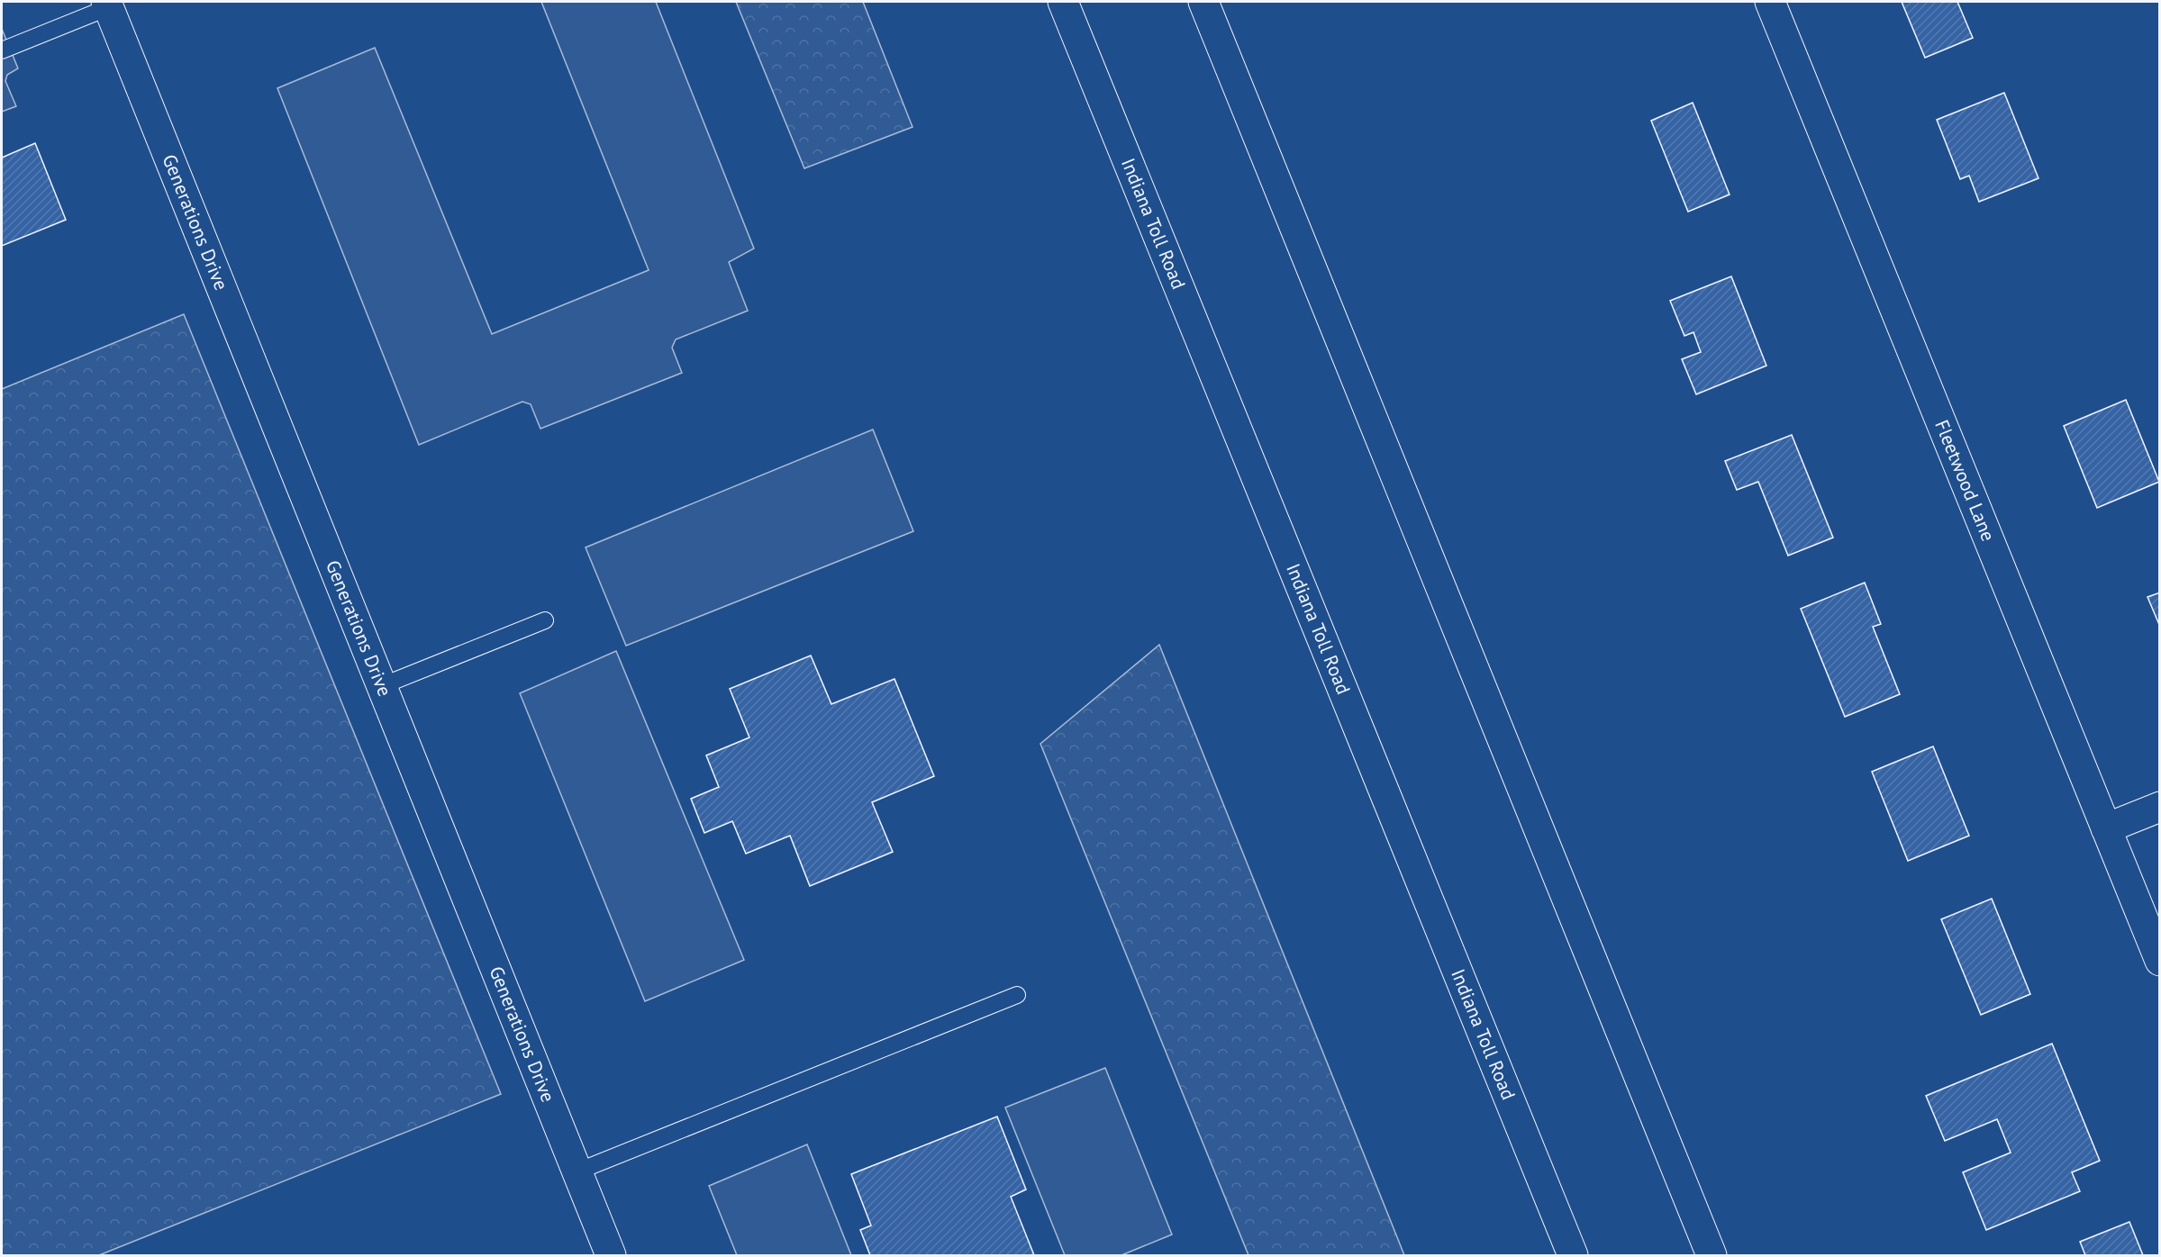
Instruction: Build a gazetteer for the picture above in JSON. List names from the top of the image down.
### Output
{
  "streets": {
    "main road": ["Generations Drive", "Indiana Toll Road", "Fleetwood Lane"]
  }
}
